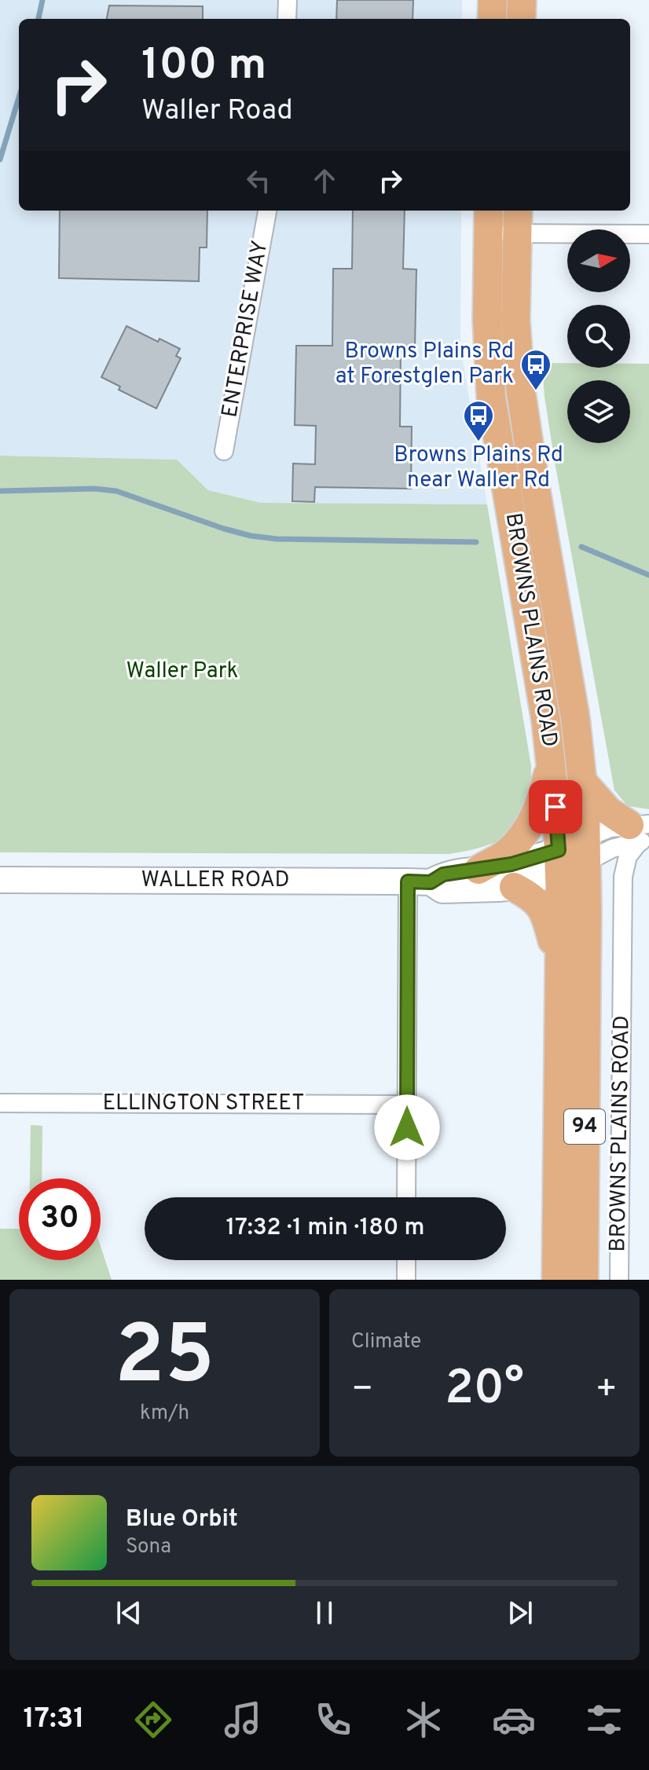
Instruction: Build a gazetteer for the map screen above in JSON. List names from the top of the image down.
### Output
{
  "streets": {
    "main road": ["BROWNS PLAINS ROAD", "94"],
    "street": ["ENTERPRISE WAY", "WALLER ROAD", "ELLINGTON STREET"]
  },
  "crossings": [
    ["BROWNS PLAINS ROAD", "WALLER ROAD"]
  ],
  "parks": ["Waller Park"],
  "places": {
    "bus stop": ["Browns Plains Rd at Forestglen Park", "Browns Plains Rd near Waller Rd"]
  },
  "north": "right",
  "page": {
    "turn": ["100 m", "Waller Road"],
    "limit": "30",
    "trip": "17:32 · 1 min · 180 m",
    "tile": [
      ["25", "km/h"],
      "Climate"
    ],
    "heat": ["−", "20°", "+"],
    "song": ["Blue Orbit", "Sona"],
    "tabs": "17:31"
  }
}
